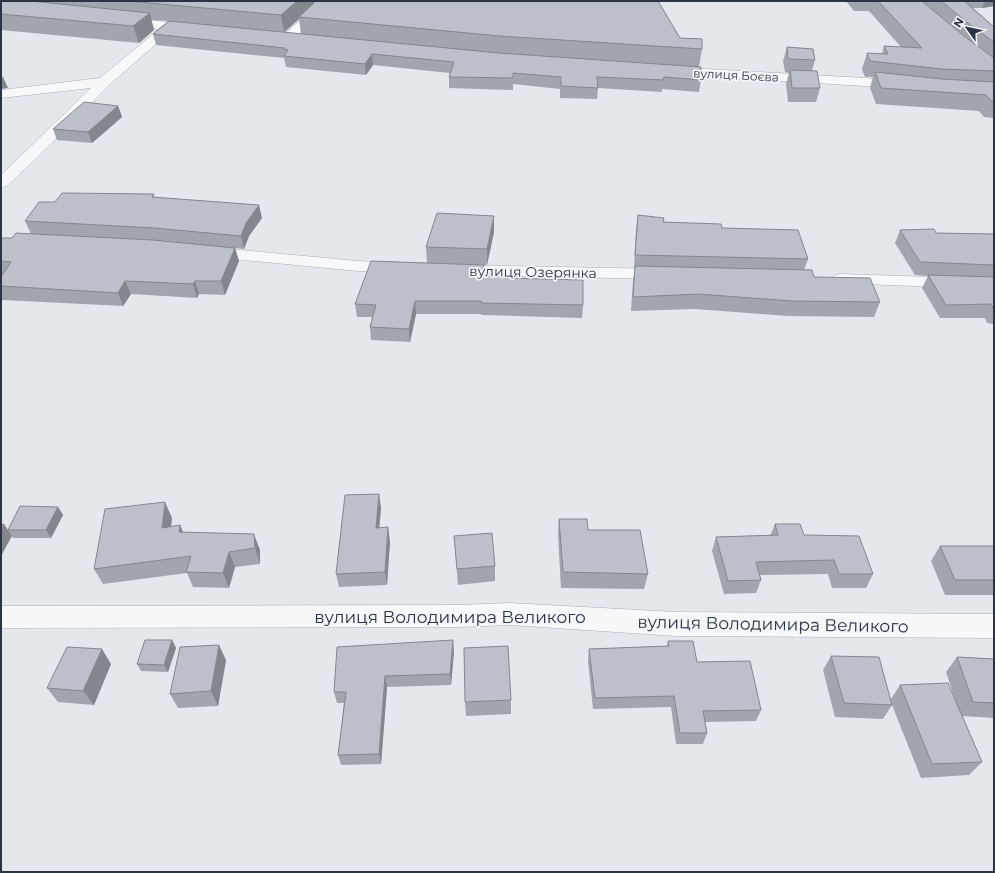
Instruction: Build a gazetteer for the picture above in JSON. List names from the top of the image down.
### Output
{
  "streets": {
    "street": ["вулиця Боєва", "вулиця Озерянка", "вулиця Володимира Великого"]
  },
  "north": "top left"
}
